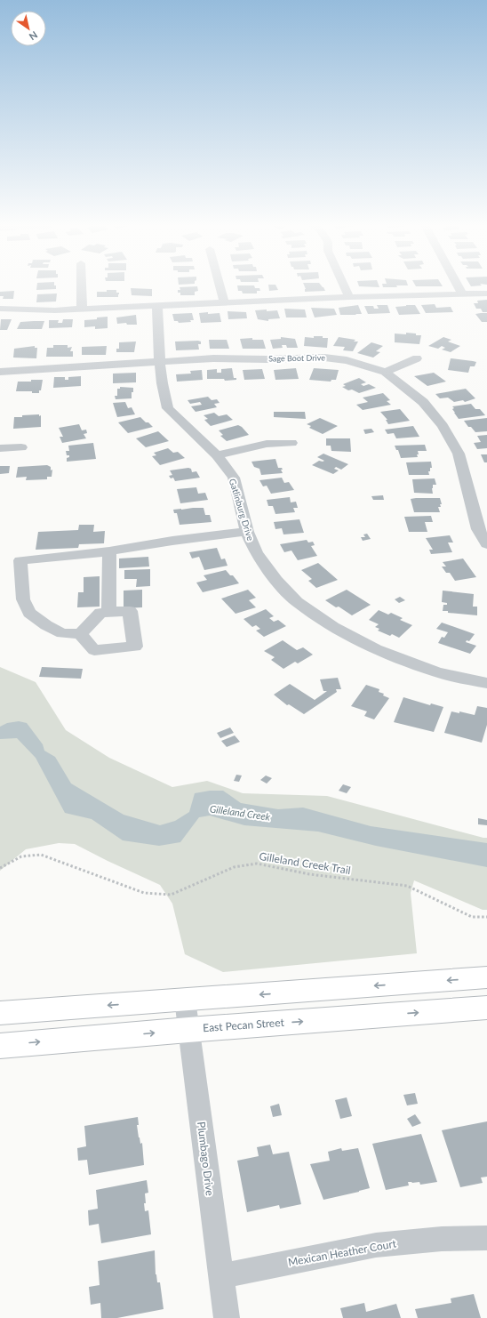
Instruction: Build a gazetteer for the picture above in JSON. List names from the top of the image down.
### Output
{
  "streets": {
    "main road": ["East Pecan Street"],
    "street": [
      "Sage Boot Drive",
      "Gatlinburg Drive",
      "Plumbago Drive",
      "Mexican Heather Court"
    ],
    "path": ["Gilleland Creek Trail"]
  },
  "crossings": [
    ["Sage Boot Drive", "Gatlinburg Drive"],
    ["East Pecan Street", "Plumbago Drive"],
    ["Plumbago Drive", "Mexican Heather Court"]
  ],
  "water": ["Gilleland Creek"],
  "north": "bottom right"
}
